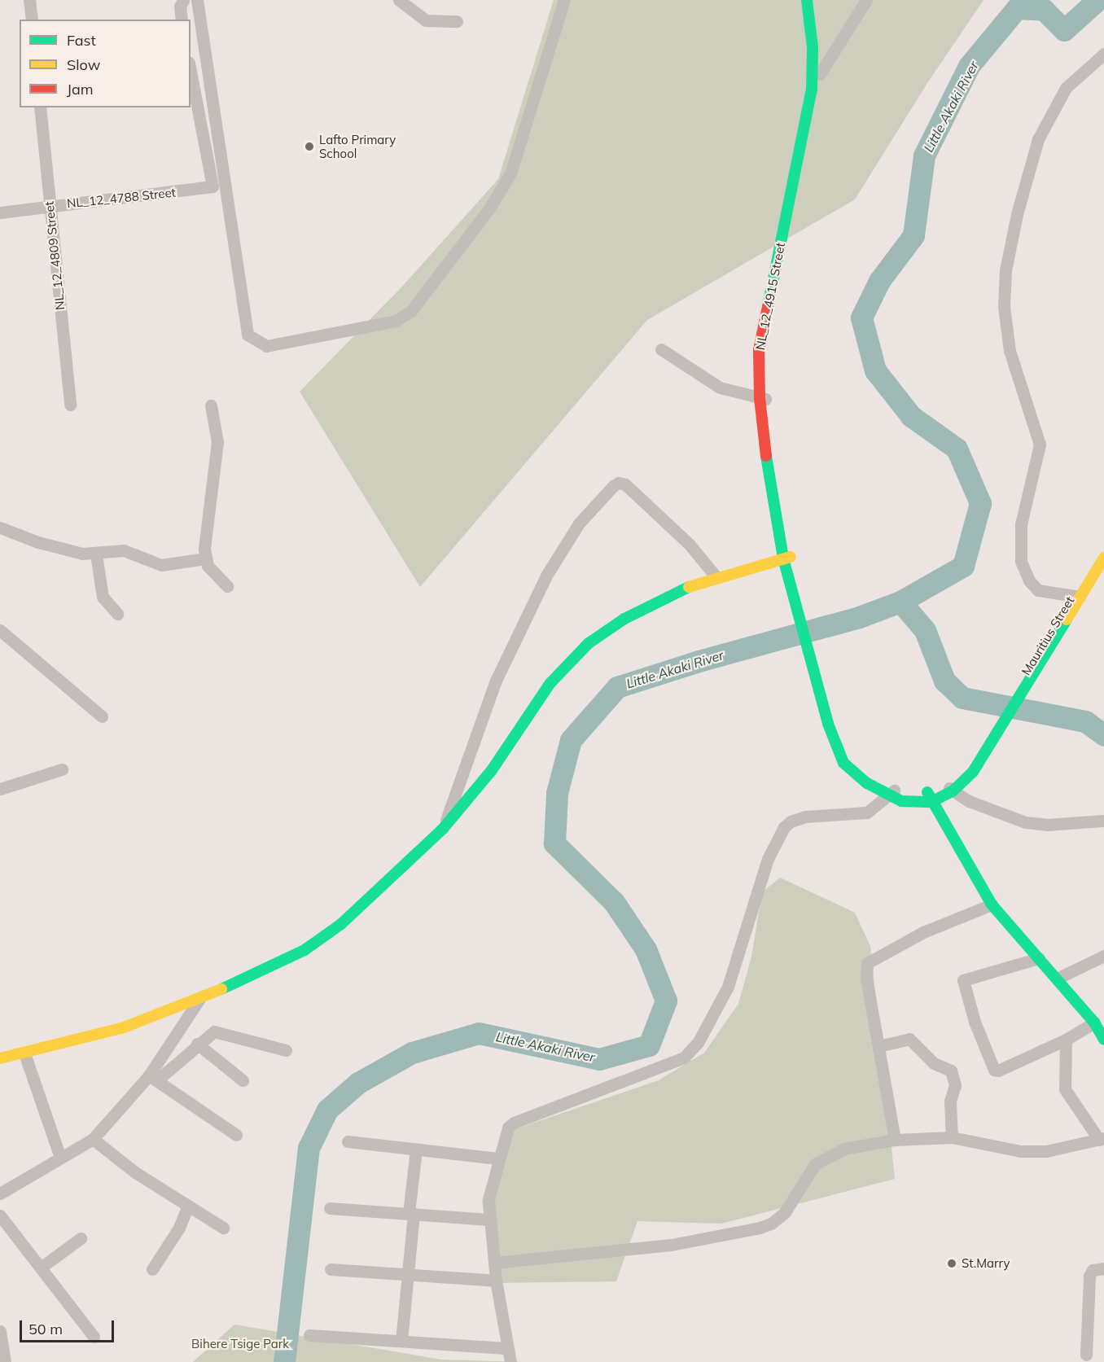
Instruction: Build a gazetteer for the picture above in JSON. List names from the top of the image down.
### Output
{
  "streets": {
    "main road": ["NL_12_4915 Street", "Mauritius Street"],
    "street": ["NL_12_4788 Street", "NL_12_4809 Street"]
  },
  "crossings": [
    ["NL_12_4788 Street", "NL_12_4809 Street"]
  ],
  "water": ["Little Akaki River"],
  "parks": ["Bihere Tsige Park"],
  "places": ["Lafto Primary School", "St.Marry"],
  "legend": ["Fast", "Slow", "Jam"],
  "scale_bar": "50 m"
}
